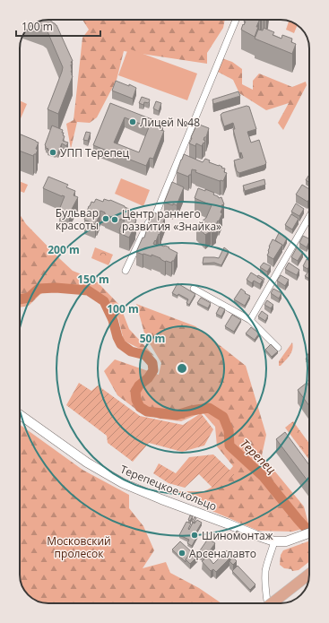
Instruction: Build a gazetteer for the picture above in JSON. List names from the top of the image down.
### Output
{
  "streets": {
    "street": ["Терепецкое кольцо"]
  },
  "water": ["Терепец"],
  "parks": ["Московский пролесок"],
  "places": [
    "Лицей №48",
    "УПП Терепец",
    "Бульвар красоты",
    "Центр раннего развития «Знайка»",
    "Шиномонтаж",
    "Арсеналавто"
  ],
  "scale_bar": "100 m",
  "rings": [
    "200 m",
    "150 m",
    "100 m",
    "50 m"
  ]
}
